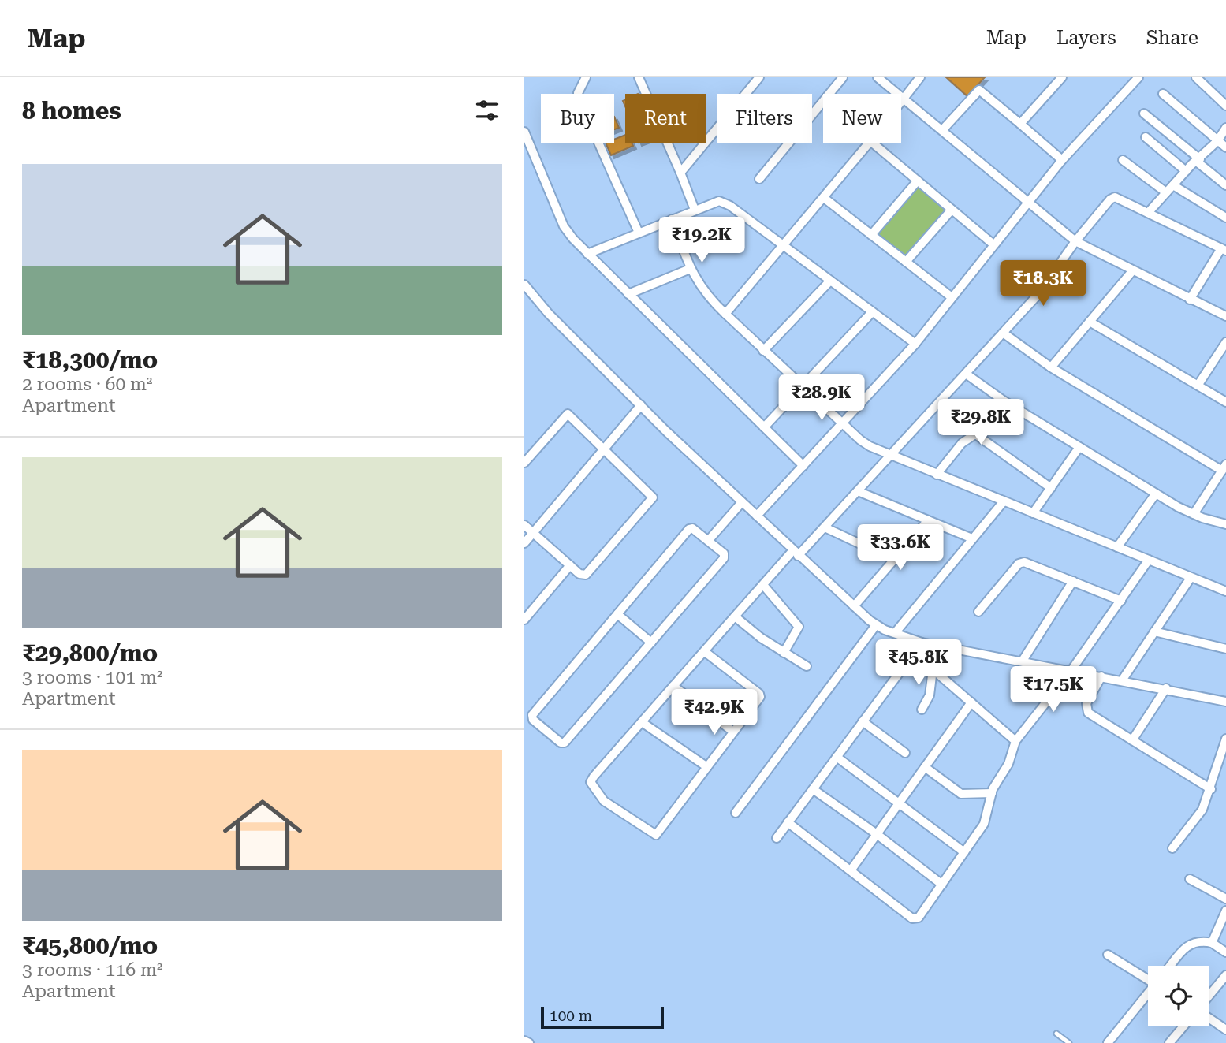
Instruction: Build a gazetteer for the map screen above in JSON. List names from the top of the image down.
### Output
{
  "scale_bar": "100 m",
  "page": {
    "header": "Map",
    "nav": ["Map", "Layers", "Share"],
    "heading": "8 homes",
    "chip": [
      "Buy",
      "Rent",
      "Filters",
      "New"
    ],
    "list": [
      {
        "name": "₹18,300/mo",
        "note": "2 rooms · 60 m² · Apartment"
      },
      {
        "name": "₹29,800/mo",
        "note": "3 rooms · 101 m² · Apartment"
      },
      {
        "name": "₹45,800/mo",
        "note": "3 rooms · 116 m² · Apartment"
      }
    ],
    "price": [
      "₹19.2K",
      "₹18.3K",
      "₹28.9K",
      "₹29.8K",
      "₹33.6K",
      "₹45.8K",
      "₹17.5K",
      "₹42.9K"
    ],
    "scale": "100 m"
  }
}
